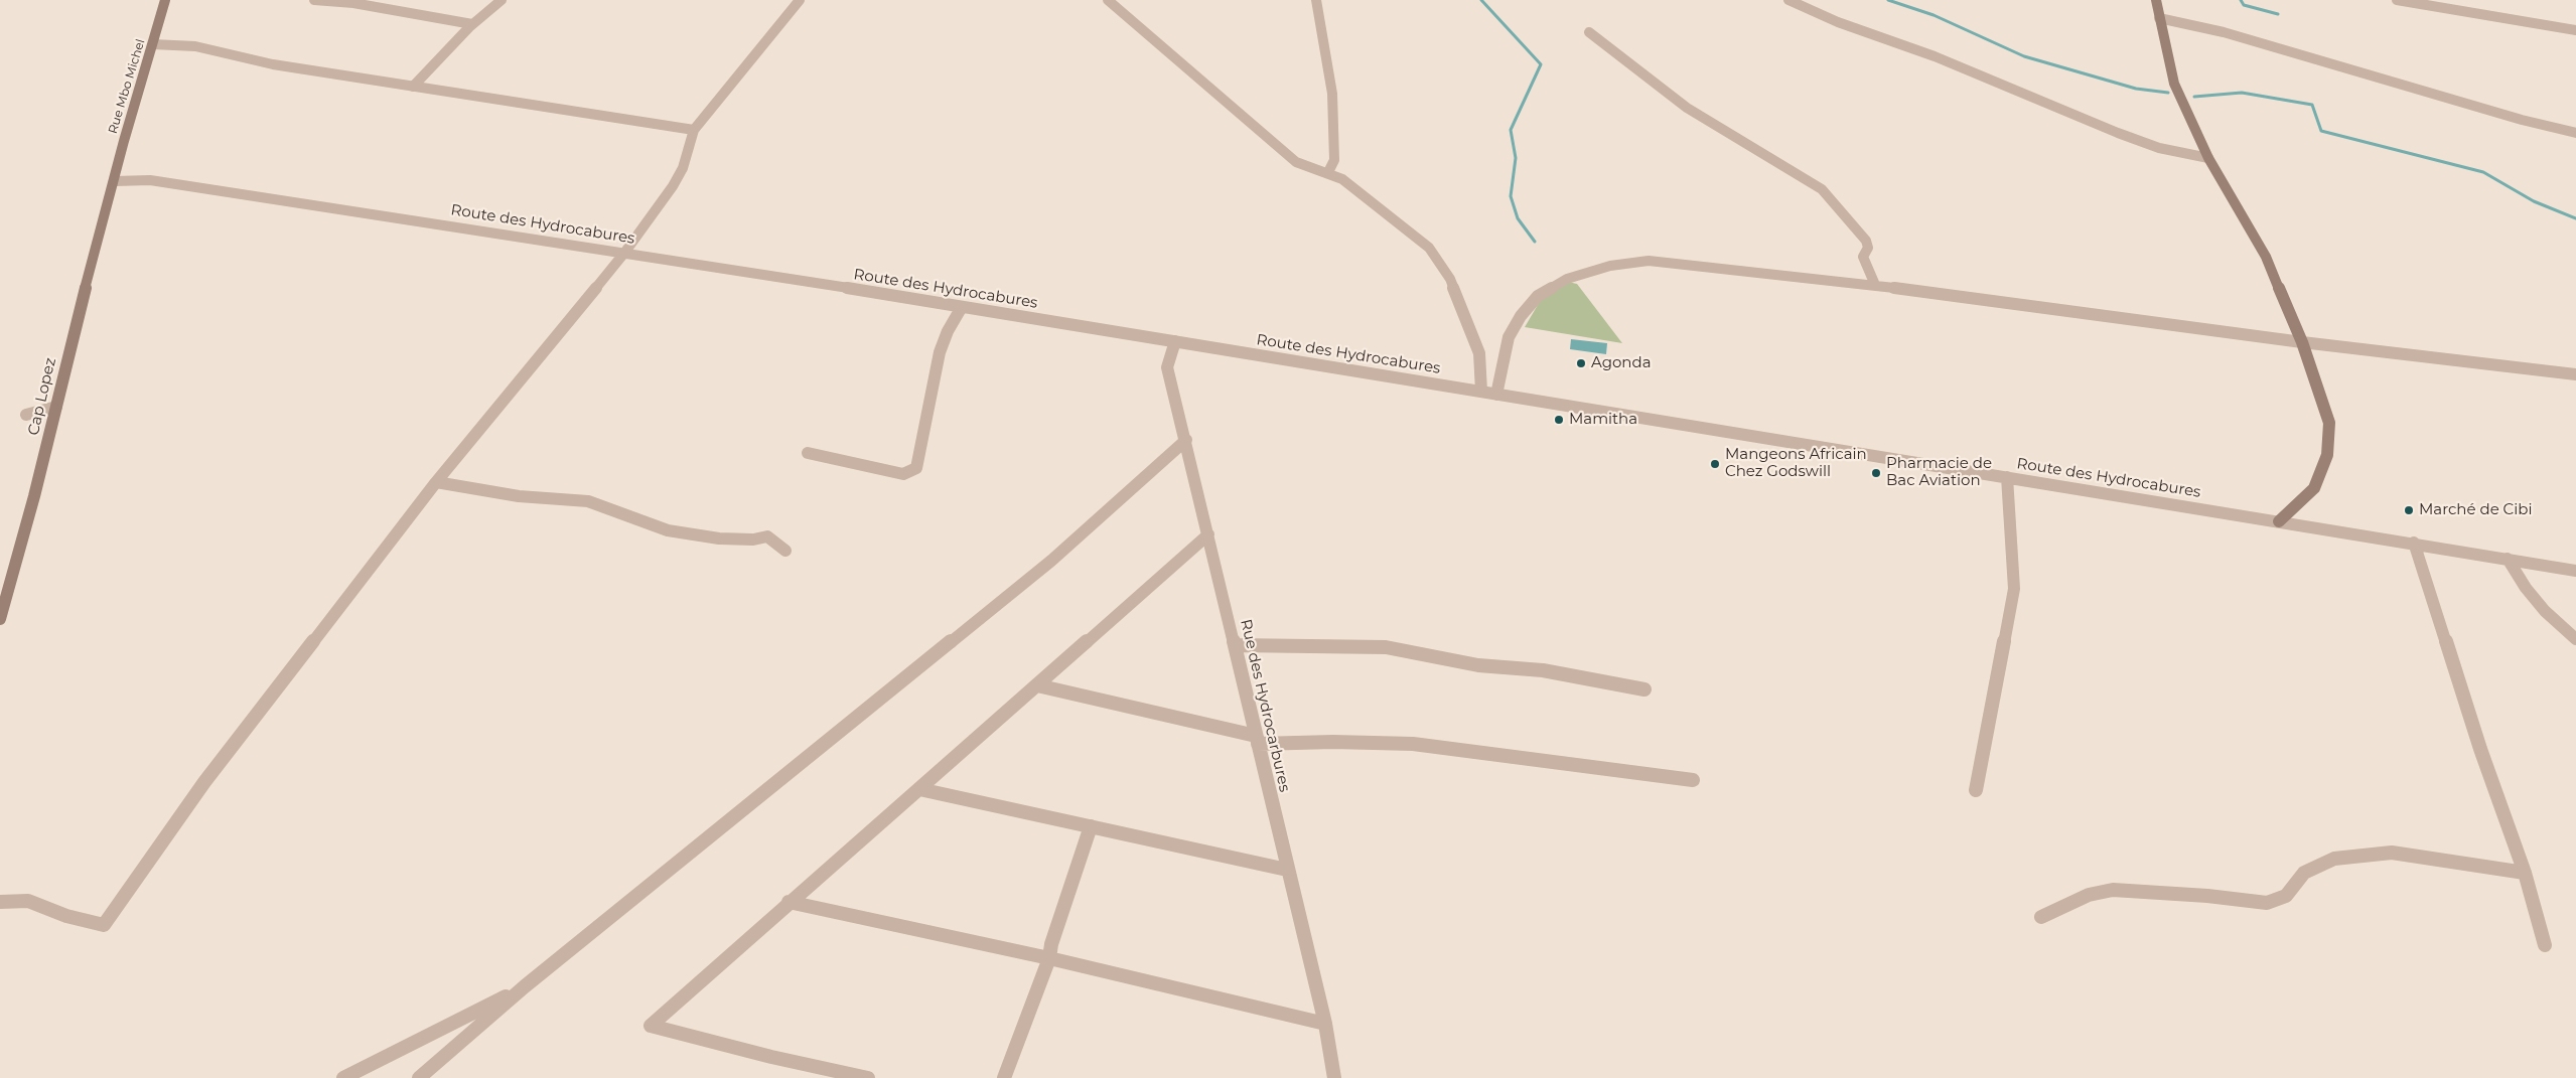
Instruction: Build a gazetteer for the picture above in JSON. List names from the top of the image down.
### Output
{
  "streets": {
    "street": [
      "Rue Mbo Michel",
      "Route des Hydrocabures",
      "Cap Lopez",
      "Rue des Hydrocarbures"
    ]
  },
  "crossings": [
    ["Rue Mbo Michel", "Route des Hydrocabures"],
    ["Rue Mbo Michel", "Cap Lopez"],
    ["Route des Hydrocabures", "Cap Lopez"],
    ["Route des Hydrocabures", "Rue des Hydrocarbures"]
  ],
  "places": [
    "Agonda",
    "Mamitha",
    "Mangeons Africain Chez Godswill",
    "Pharmacie de Bac Aviation",
    "Marché de Cibi"
  ]
}
